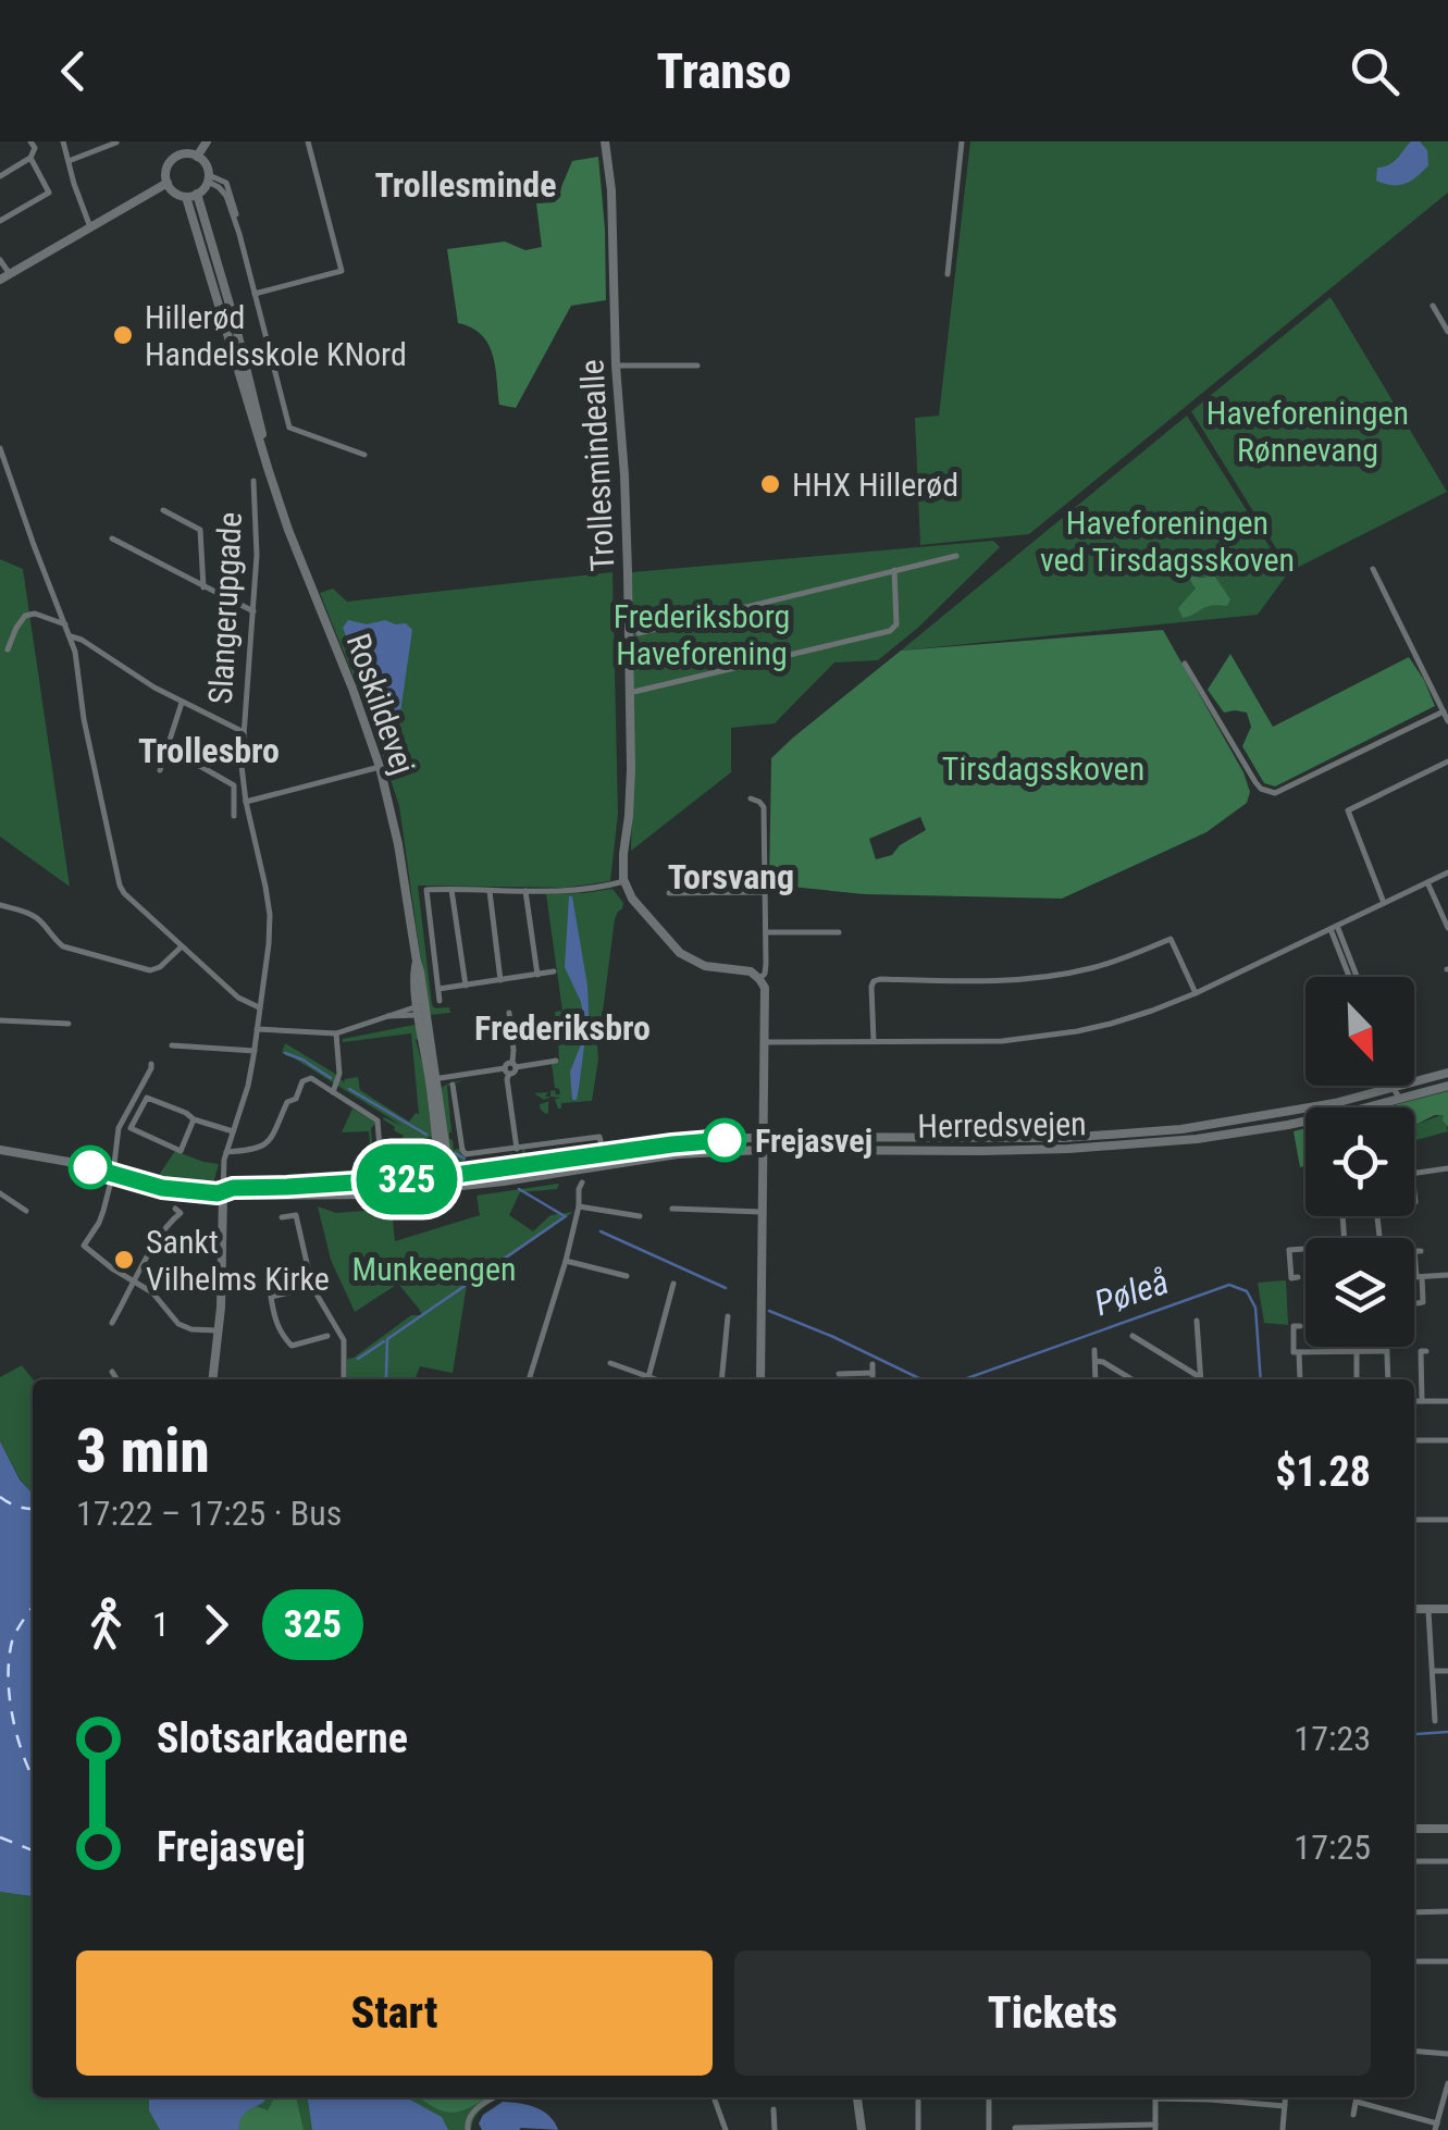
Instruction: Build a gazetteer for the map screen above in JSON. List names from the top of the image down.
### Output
{
  "streets": {
    "street": [
      "Trollesmindealle",
      "Slangerupgade",
      "Roskildevej",
      "Herredsvejen"
    ]
  },
  "crossings": [
    ["Slangerupgade", "Herredsvejen"],
    ["Roskildevej", "Herredsvejen"]
  ],
  "districts": [
    "Trollesminde",
    "Trollesbro",
    "Torsvang",
    "Frederiksbro"
  ],
  "water": ["Pøleå"],
  "parks": [
    "Haveforeningen Rønnevang",
    "Haveforeningen ved Tirsdagsskoven",
    "Frederiksborg Haveforening",
    "Tirsdagsskoven",
    "Munkeengen"
  ],
  "places": [
    "Hillerød Handelsskole KNord",
    "HHX Hillerød",
    "Frejasvej",
    "Sankt Vilhelms Kirke"
  ],
  "lines": ["bus line 325"],
  "north": "bottom right",
  "page": {
    "header": "Transo",
    "on_map": "325",
    "heading": ["3 min", "17:22 – 17:25 · Bus", "$1.28"],
    "legs": ["1", "325"],
    "list": [
      {
        "name": "Slotsarkaderne",
        "value": "17:23"
      },
      {
        "name": "Frejasvej",
        "value": "17:25"
      }
    ],
    "buttons": ["Start", "Tickets"]
  }
}
